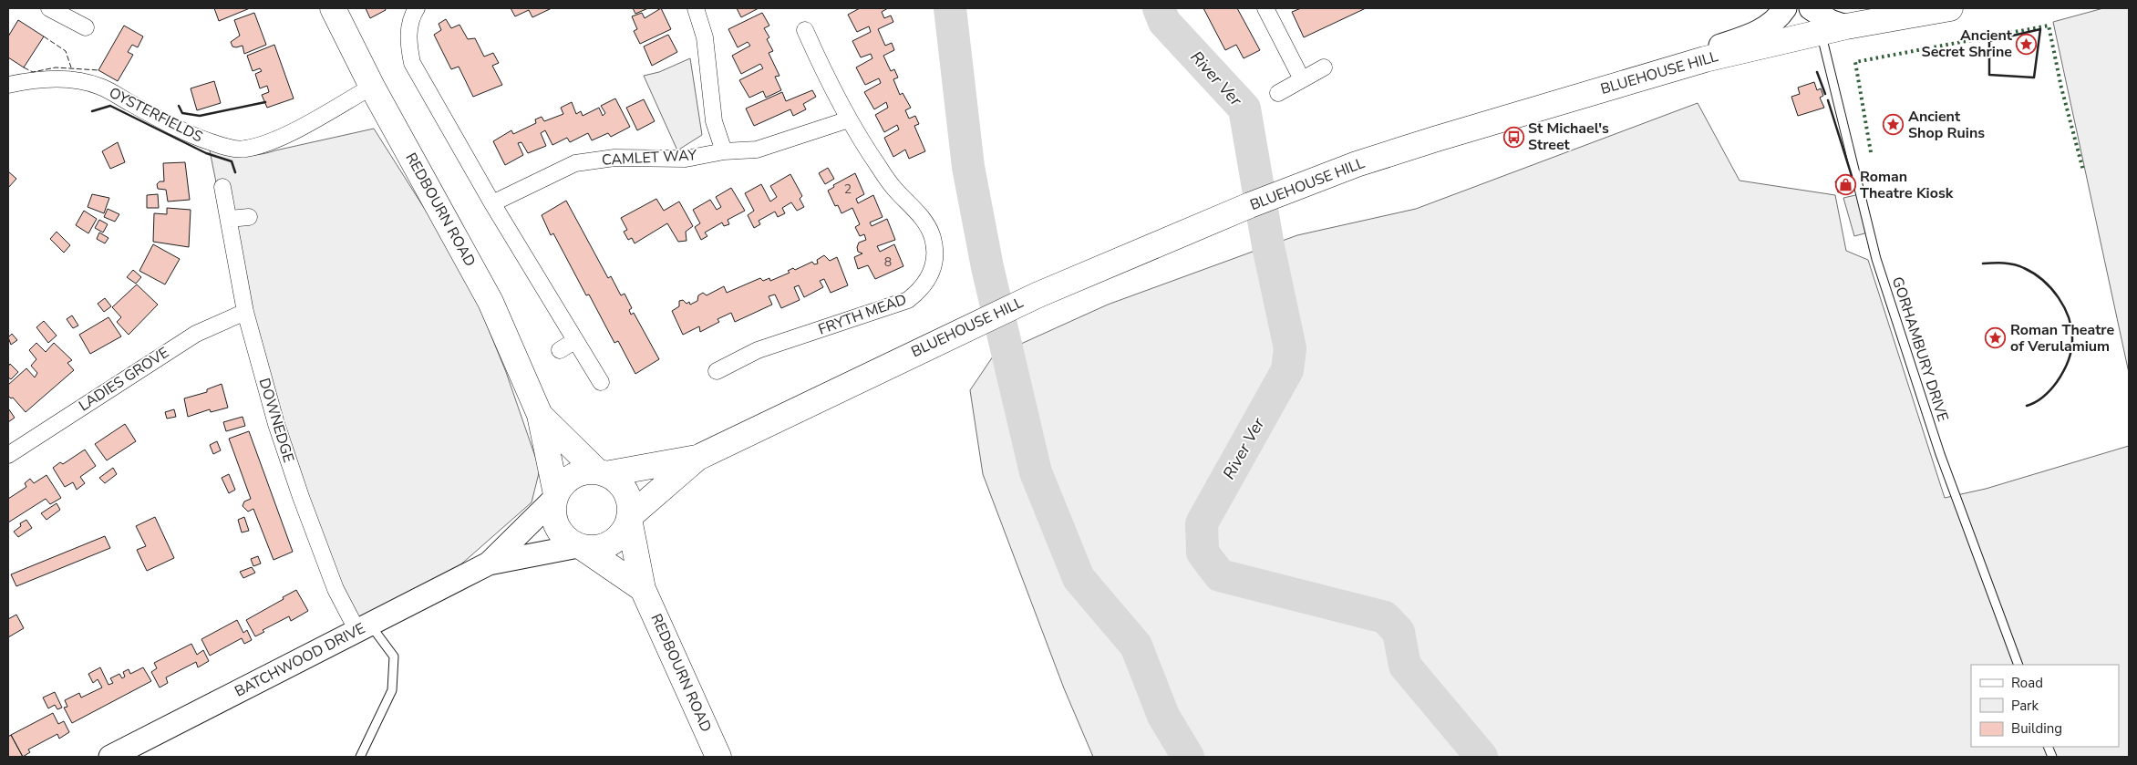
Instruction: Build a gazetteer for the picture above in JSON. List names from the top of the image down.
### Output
{
  "streets": {
    "main road": ["BLUEHOUSE HILL", "REDBOURN ROAD"],
    "street": [
      "OYSTERFIELDS",
      "CAMLET WAY",
      "FRYTH MEAD",
      "LADIES GROVE",
      "DOWNEDGE",
      "BATCHWOOD DRIVE"
    ],
    "lane": ["GORHAMBURY DRIVE"]
  },
  "crossings": [
    ["BLUEHOUSE HILL", "REDBOURN ROAD"],
    ["BLUEHOUSE HILL", "GORHAMBURY DRIVE"],
    ["BLUEHOUSE HILL", "BATCHWOOD DRIVE"],
    ["OYSTERFIELDS", "REDBOURN ROAD"],
    ["REDBOURN ROAD", "BATCHWOOD DRIVE"],
    ["LADIES GROVE", "DOWNEDGE"],
    ["DOWNEDGE", "BATCHWOOD DRIVE"]
  ],
  "water": ["River Ver"],
  "places": {
    "place": ["Ancient Secret Shrine", "Ancient Shop Ruins", "Roman Theatre of Verulamium"],
    "bus stop": ["St Michael's Street"],
    "shop": ["Roman Theatre Kiosk"]
  },
  "house_numbers": ["2", "8"],
  "legend": ["Road", "Park", "Building"]
}
